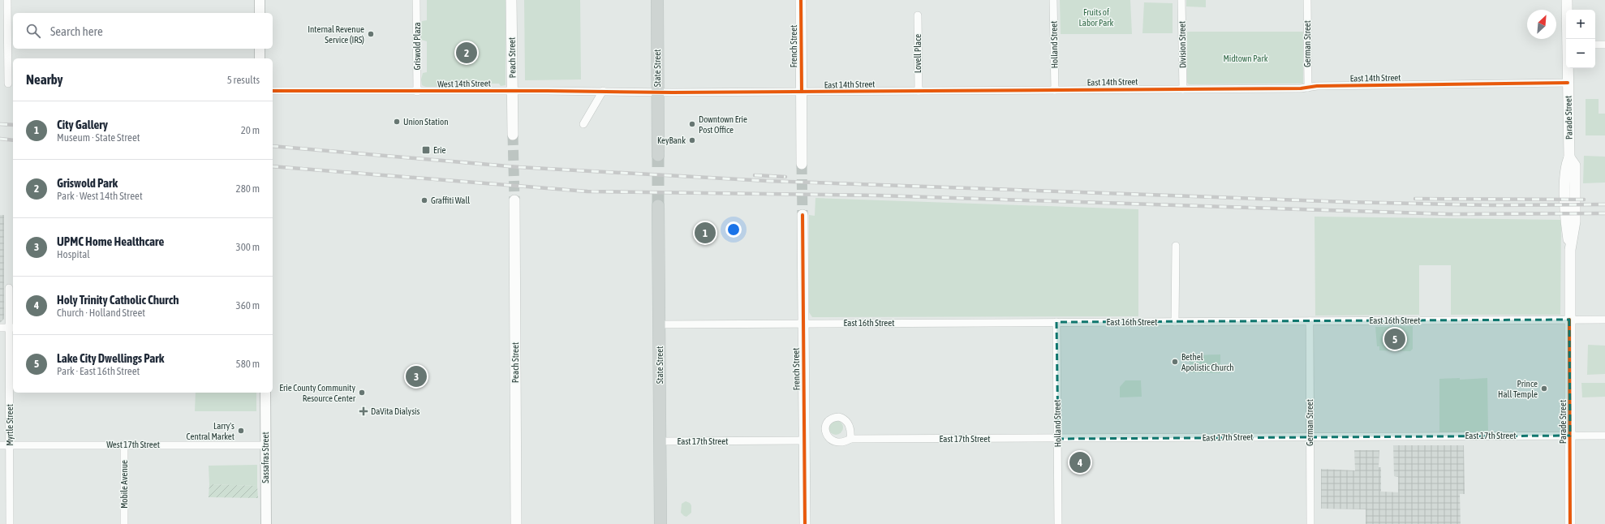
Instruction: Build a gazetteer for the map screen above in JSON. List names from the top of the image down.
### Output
{
  "streets": {
    "main road": [
      "French Street",
      "Peach Street",
      "State Street",
      "Parade Street"
    ],
    "street": [
      "German Street",
      "Holland Street",
      "Division Street",
      "Griswold Plaza",
      "Lovell Place",
      "East 14th Street",
      "West 14th Street",
      "East 16th Street",
      "Myrtle Street",
      "East 17th Street",
      "West 17th Street",
      "Sassafras Street",
      "Mobile Avenue"
    ]
  },
  "crossings": [
    ["German Street", "East 14th Street"],
    ["German Street", "East 16th Street"],
    ["German Street", "East 17th Street"],
    ["Holland Street", "East 14th Street"],
    ["Holland Street", "East 16th Street"],
    ["Holland Street", "East 17th Street"],
    ["Division Street", "East 14th Street"],
    ["Griswold Plaza", "West 14th Street"],
    ["French Street", "East 14th Street"],
    ["French Street", "East 16th Street"],
    ["French Street", "East 17th Street"],
    ["Lovell Place", "East 14th Street"],
    ["Peach Street", "West 14th Street"],
    ["State Street", "East 14th Street"],
    ["State Street", "West 14th Street"],
    ["State Street", "East 16th Street"],
    ["State Street", "East 17th Street"],
    ["East 14th Street", "West 14th Street"],
    ["East 14th Street", "Parade Street"],
    ["Parade Street", "East 16th Street"],
    ["Parade Street", "East 17th Street"],
    ["Myrtle Street", "West 17th Street"],
    ["West 17th Street", "Sassafras Street"],
    ["West 17th Street", "Mobile Avenue"]
  ],
  "parks": ["Fruits of Labor Park", "Midtown Park"],
  "places": {
    "other": [
      "Internal Revenue Service (IRS)",
      "Union Station",
      "Downtown Erie Post Office",
      "KeyBank",
      "Graffiti Wall",
      "Bethel Apolistic Church",
      "Prince Hall Temple",
      "Erie County Community Resource Center",
      "Larry's Central Market"
    ],
    "transit": ["Erie"],
    "health": ["DaVita Dialysis"]
  },
  "north": "top right",
  "page": {
    "map_buttons": ["+", "−"],
    "search": "Search here",
    "pins": [
      "2",
      "1",
      "5",
      "3",
      "4"
    ],
    "heading": ["Nearby", "5 results"],
    "list": [
      {
        "mark": "1",
        "name": "City Gallery",
        "note": "Museum · State Street",
        "value": "20 m"
      },
      {
        "mark": "2",
        "name": "Griswold Park",
        "note": "Park · West 14th Street",
        "value": "280 m"
      },
      {
        "mark": "3",
        "name": "UPMC Home Healthcare",
        "note": "Hospital",
        "value": "300 m"
      },
      {
        "mark": "4",
        "name": "Holy Trinity Catholic Church",
        "note": "Church · Holland Street",
        "value": "360 m"
      },
      {
        "mark": "5",
        "name": "Lake City Dwellings Park",
        "note": "Park · East 16th Street",
        "value": "580 m"
      }
    ]
  }
}
